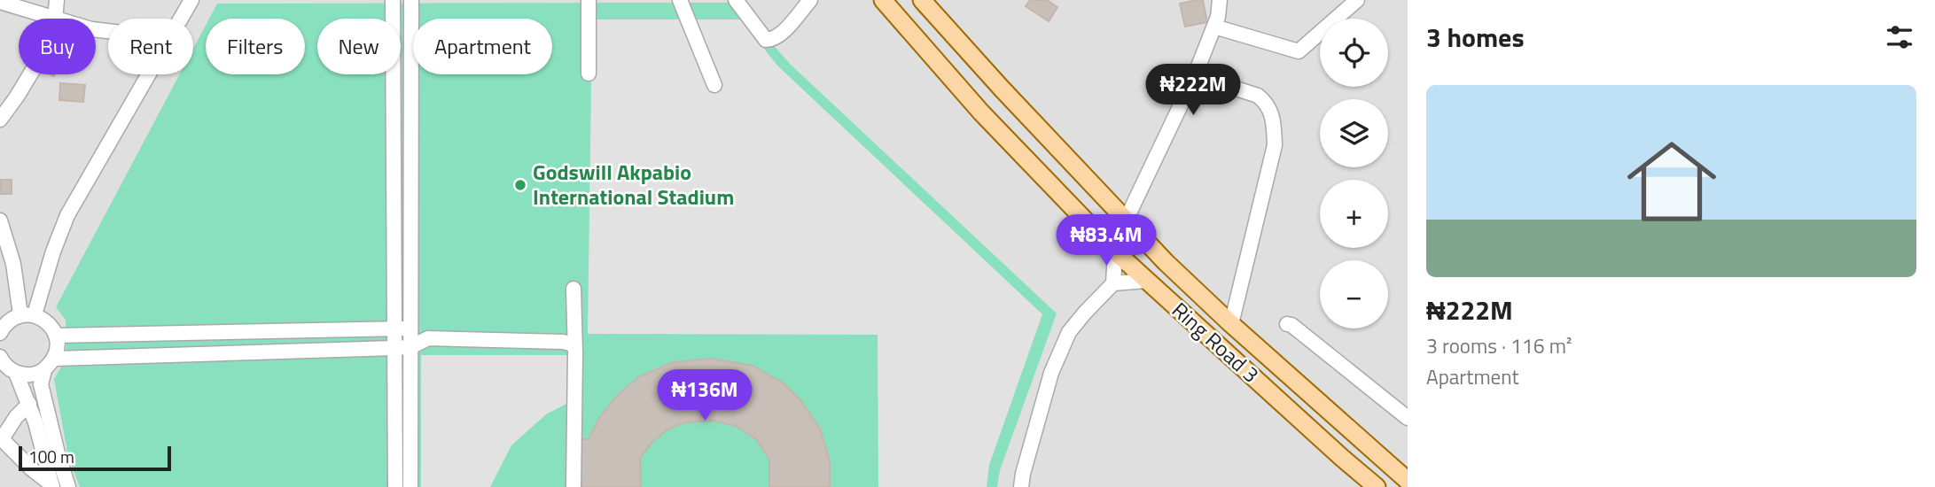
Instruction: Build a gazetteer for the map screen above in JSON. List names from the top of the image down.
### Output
{
  "streets": {
    "main road": ["Ring Road 3"]
  },
  "places": ["Godswill Akpabio International Stadium"],
  "scale_bar": "100 m",
  "page": {
    "heading": "3 homes",
    "map_buttons": ["+", "−"],
    "chip": [
      "Buy",
      "Rent",
      "Filters",
      "New",
      "Apartment"
    ],
    "price": ["₦222M", "₦83.4M", "₦136M"],
    "list": [
      {
        "name": "₦222M",
        "note": "3 rooms · 116 m² · Apartment"
      }
    ],
    "scale": "100 m"
  }
}
